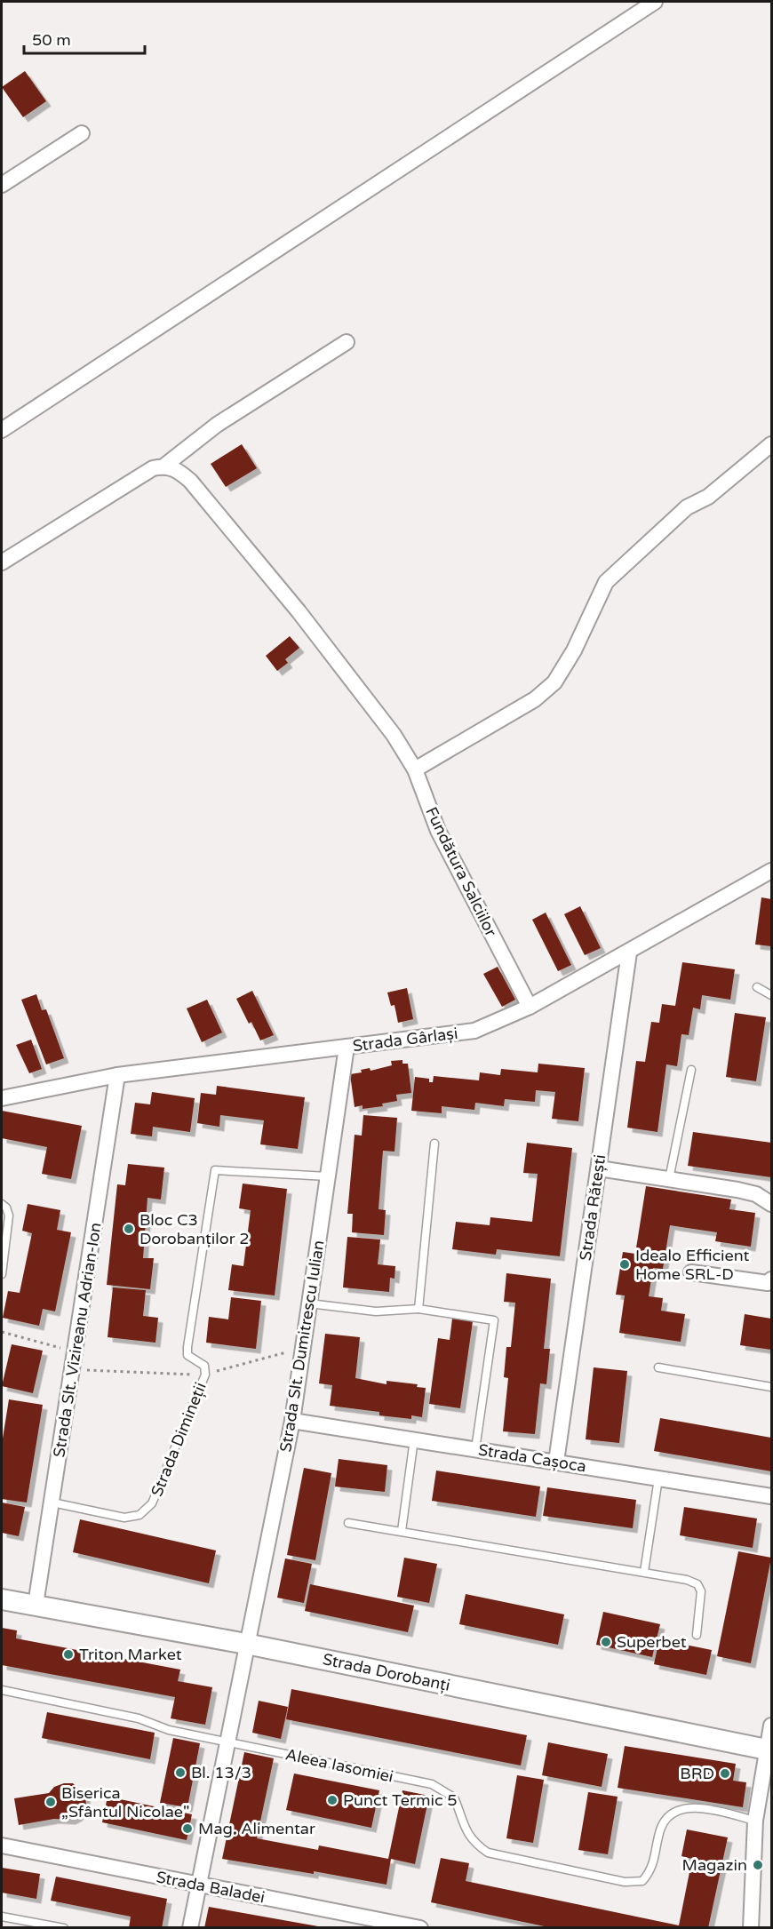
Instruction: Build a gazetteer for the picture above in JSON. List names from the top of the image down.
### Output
{
  "streets": {
    "main road": ["Strada Dorobanți"],
    "street": [
      "Fundătura Salciilor",
      "Strada Gârlași",
      "Strada Rătești",
      "Strada Slt. Vizireanu Adrian-Ion",
      "Strada Slt. Dumitrescu Iulian",
      "Strada Cașoca",
      "Strada Baladei"
    ],
    "lane": ["Strada Dimineții", "Aleea Iasomiei"]
  },
  "crossings": [
    ["Fundătura Salciilor", "Strada Gârlași"],
    ["Strada Gârlași", "Strada Rătești"],
    ["Strada Gârlași", "Strada Slt. Vizireanu Adrian-Ion"],
    ["Strada Gârlași", "Strada Slt. Dumitrescu Iulian"],
    ["Strada Rătești", "Strada Cașoca"],
    ["Strada Slt. Vizireanu Adrian-Ion", "Strada Dimineții"],
    ["Strada Slt. Vizireanu Adrian-Ion", "Strada Dorobanți"],
    ["Strada Slt. Dumitrescu Iulian", "Strada Dimineții"],
    ["Strada Slt. Dumitrescu Iulian", "Strada Cașoca"],
    ["Strada Slt. Dumitrescu Iulian", "Strada Dorobanți"],
    ["Strada Slt. Dumitrescu Iulian", "Aleea Iasomiei"],
    ["Strada Slt. Dumitrescu Iulian", "Strada Baladei"]
  ],
  "places": [
    "Bloc C3 Dorobanților 2",
    "Idealo Efficient Home SRL-D",
    "Superbet",
    "Triton Market",
    "Bl. 13/3",
    "BRD",
    "Punct Termic 5",
    "Biserica „Sfântul Nicolae\"",
    "Mag. Alimentar",
    "Magazin"
  ],
  "scale_bar": "50 m"
}
